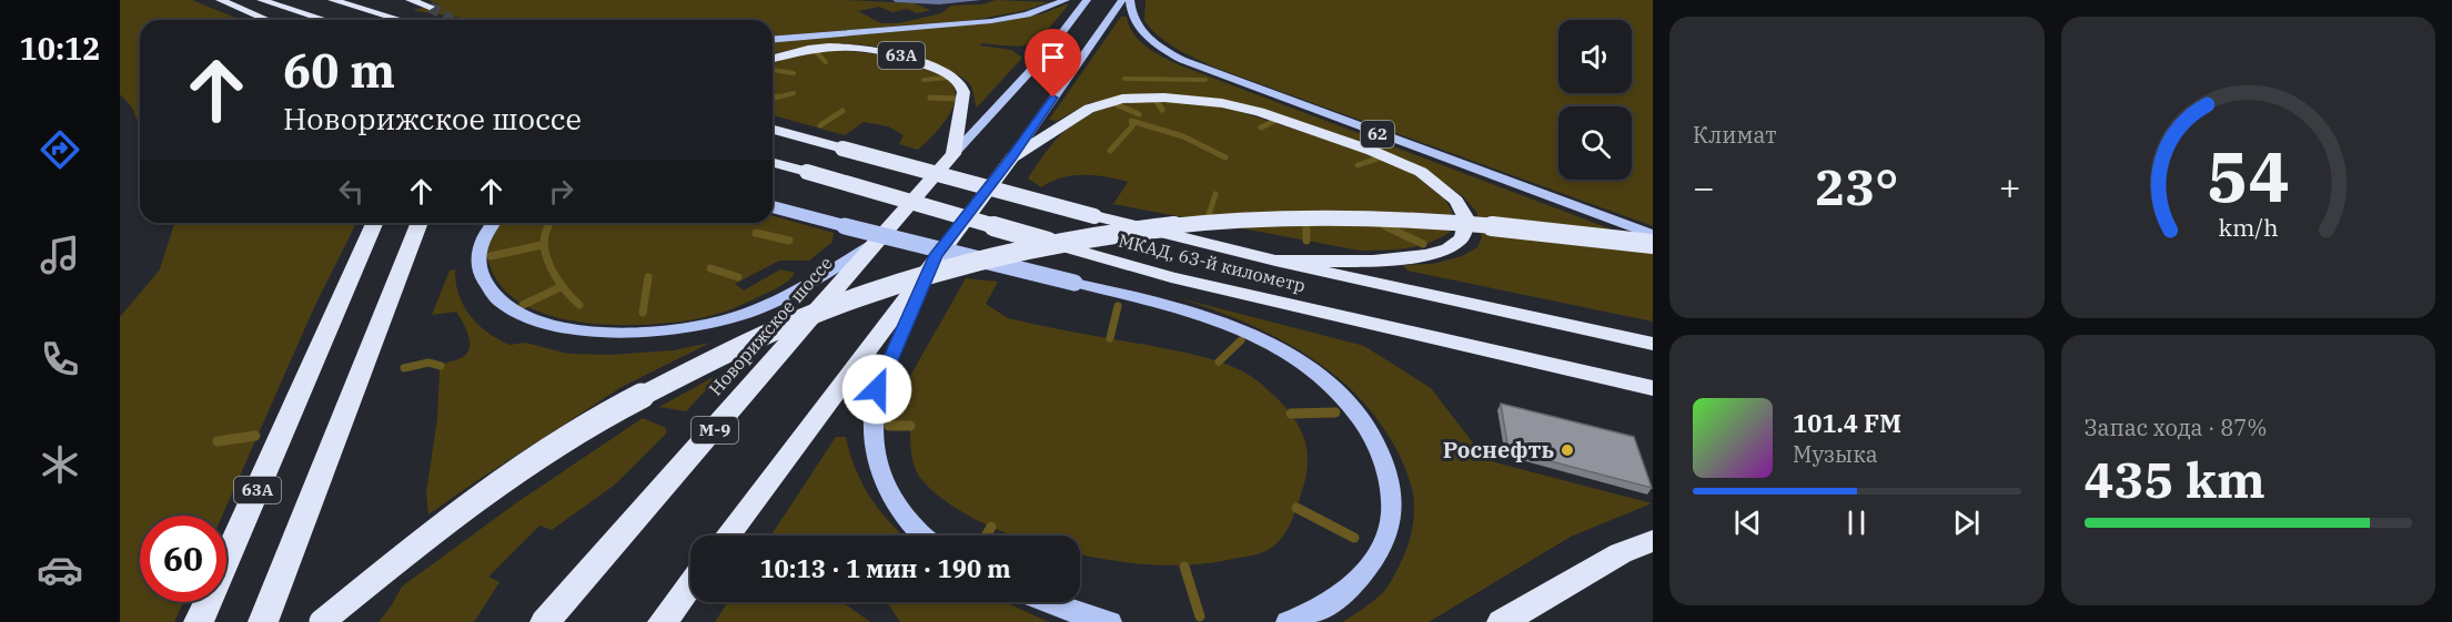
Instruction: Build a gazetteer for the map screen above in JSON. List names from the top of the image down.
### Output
{
  "streets": {
    "highway": [
      "63A",
      "МКАД, 63-й километр",
      "Новорижское шоссе",
      "М-9"
    ],
    "main road": ["62"]
  },
  "crossings": [
    ["63A", "Новорижское шоссе"]
  ],
  "places": ["Роснефть"],
  "page": {
    "tabs": "10:12",
    "tile": [
      "Климат",
      ["Запас хода · 87%", "435 km"]
    ],
    "turn": ["60 m", "Новорижское шоссе"],
    "heat": ["−", "23°", "+"],
    "song": ["101.4 FM", "Музыка"],
    "limit": "60",
    "trip": "10:13 · 1 мин · 190 m",
    "gauge": ["54", "km/h"]
  }
}
